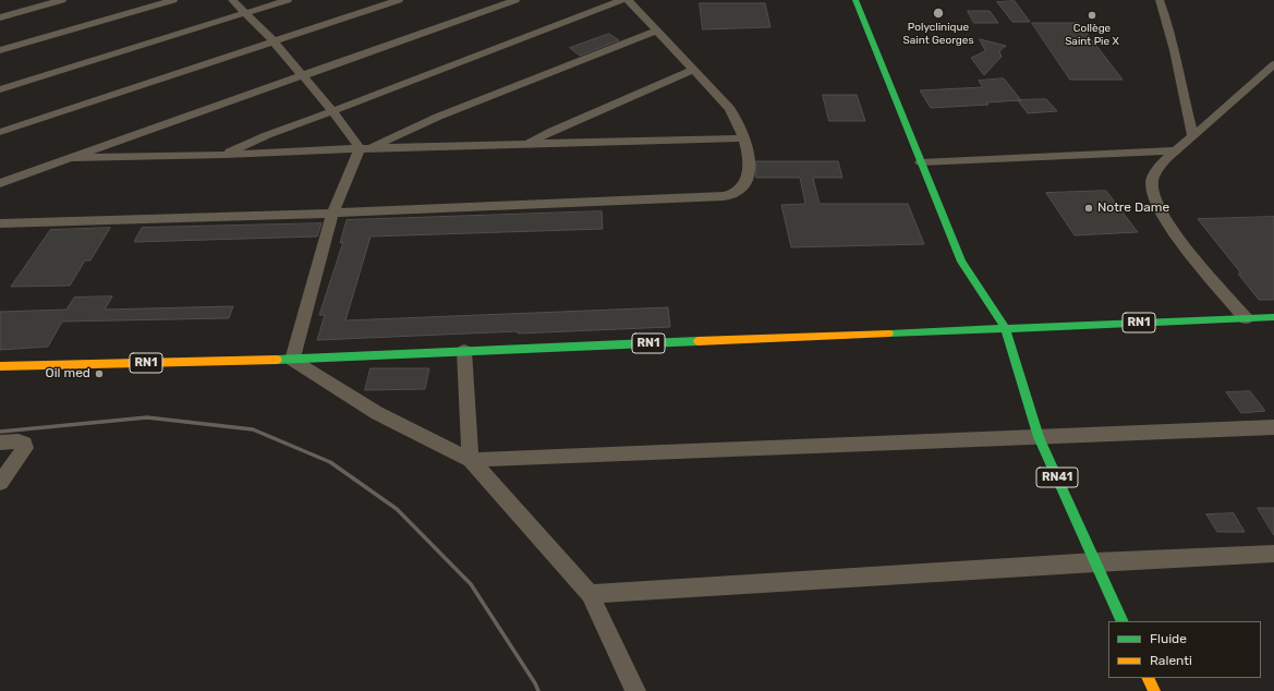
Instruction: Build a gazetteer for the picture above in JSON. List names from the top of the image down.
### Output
{
  "streets": {
    "main road": ["RN1", "RN41"]
  },
  "crossings": [
    ["RN1", "RN41"]
  ],
  "places": [
    "Polyclinique Saint Georges",
    "Collège Saint Pie X",
    "Notre Dame",
    "Oil med"
  ],
  "legend": ["Fluide", "Ralenti"]
}
